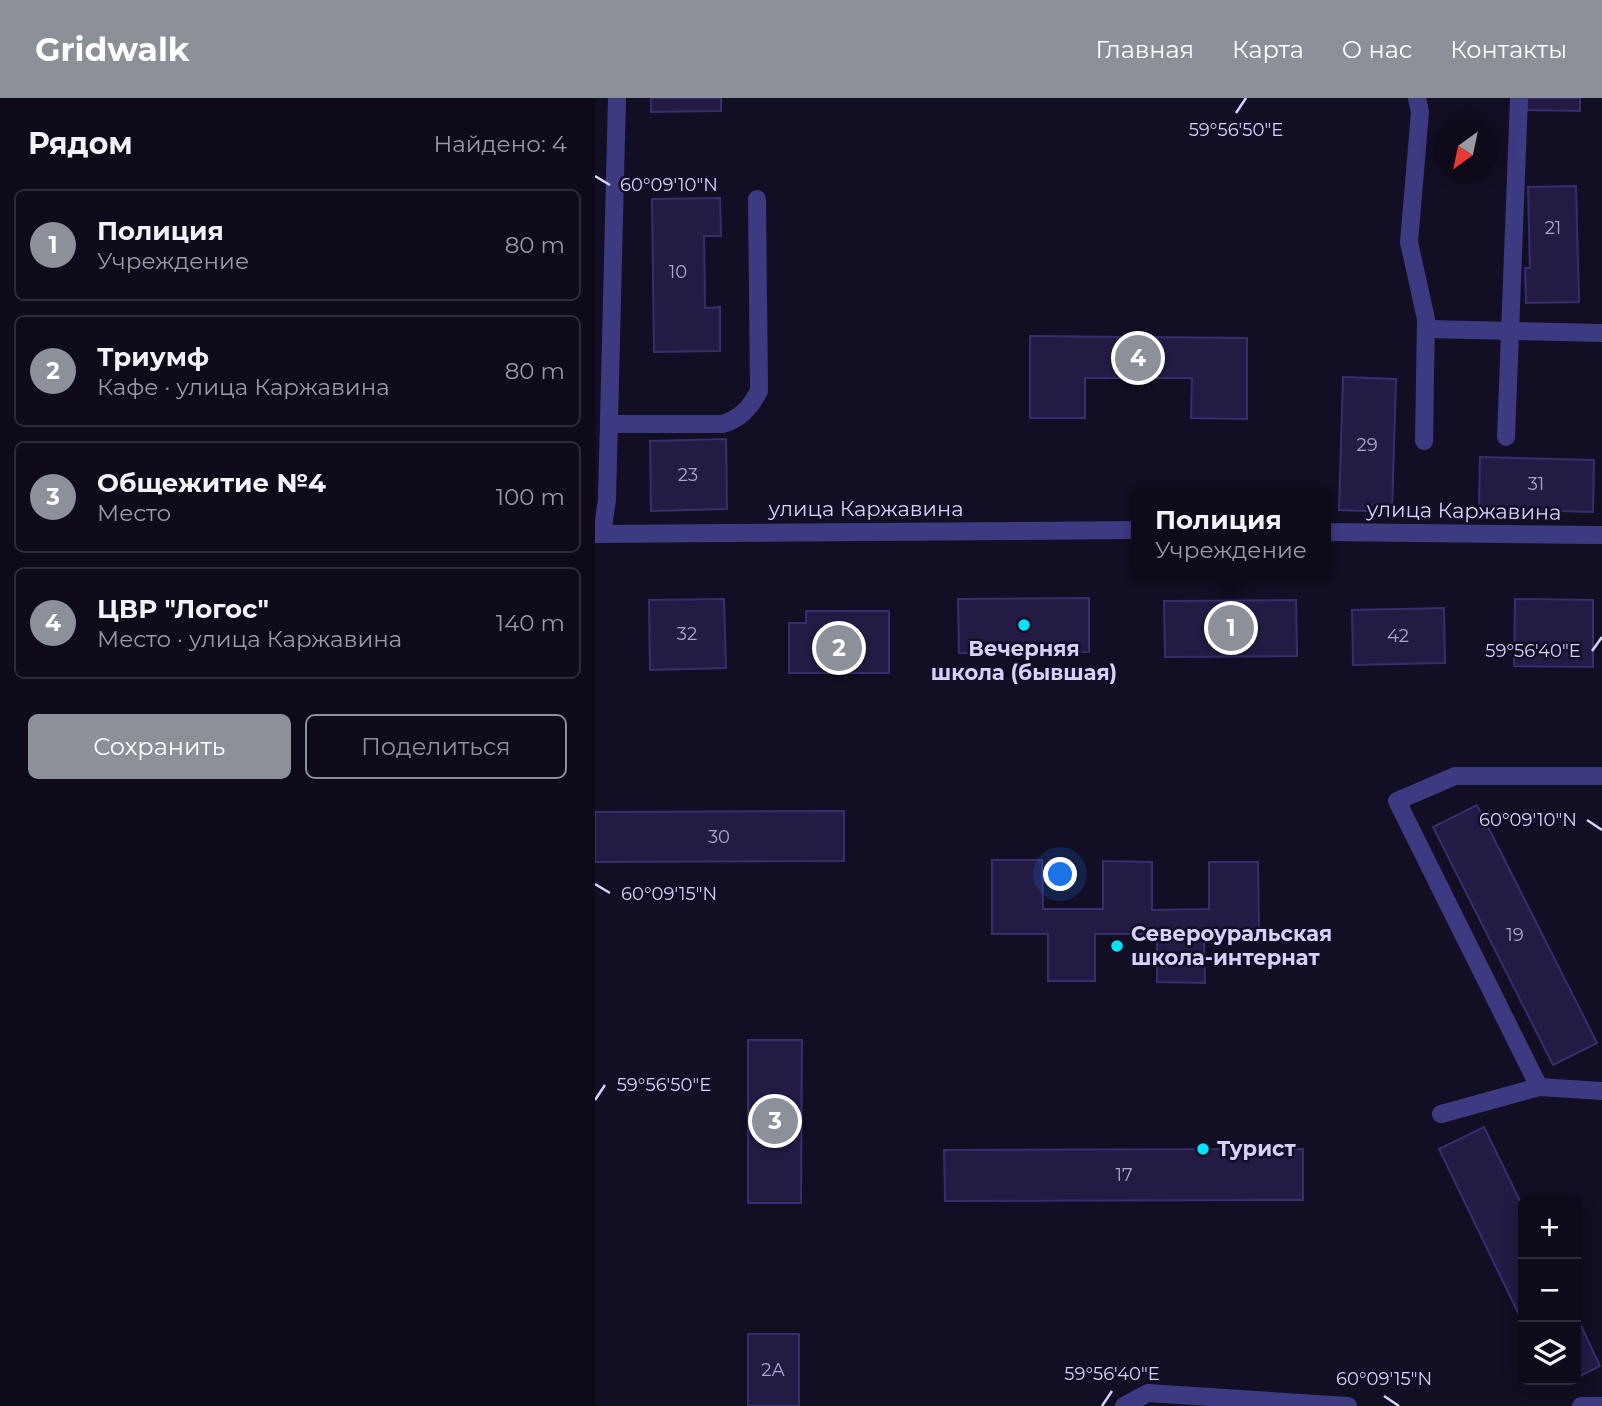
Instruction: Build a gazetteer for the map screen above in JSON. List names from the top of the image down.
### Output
{
  "streets": {
    "street": ["улица Каржавина"]
  },
  "places": ["Вечерняя школа (бывшая)", "Североуральская школа-интернат", "Турист"],
  "house_numbers": [
    "21",
    "10",
    "29",
    "23",
    "31",
    "32",
    "42",
    "30",
    "19",
    "17",
    "2А"
  ],
  "north": "bottom left",
  "page": {
    "header": "Gridwalk",
    "nav": [
      "Главная",
      "Карта",
      "О нас",
      "Контакты"
    ],
    "heading": ["Рядом", "Найдено: 4"],
    "list": [
      {
        "mark": "1",
        "name": "Полиция",
        "note": "Учреждение",
        "value": "80 m"
      },
      {
        "mark": "2",
        "name": "Триумф",
        "note": "Кафе · улица Каржавина",
        "value": "80 m"
      },
      {
        "mark": "3",
        "name": "Общежитие №4",
        "note": "Место",
        "value": "100 m"
      },
      {
        "mark": "4",
        "name": "ЦВР \"Логос\"",
        "note": "Место · улица Каржавина",
        "value": "140 m"
      }
    ],
    "pins": [
      "4",
      "1",
      "2",
      "3"
    ],
    "popup": ["Полиция", "Учреждение"],
    "buttons": ["Сохранить", "Поделиться"],
    "map_buttons": ["+", "−"]
  },
  "coordinates": [
    "59°56'50\"E",
    "60°09'10\"N",
    "59°56'40\"E",
    "60°09'15\"N"
  ]
}
